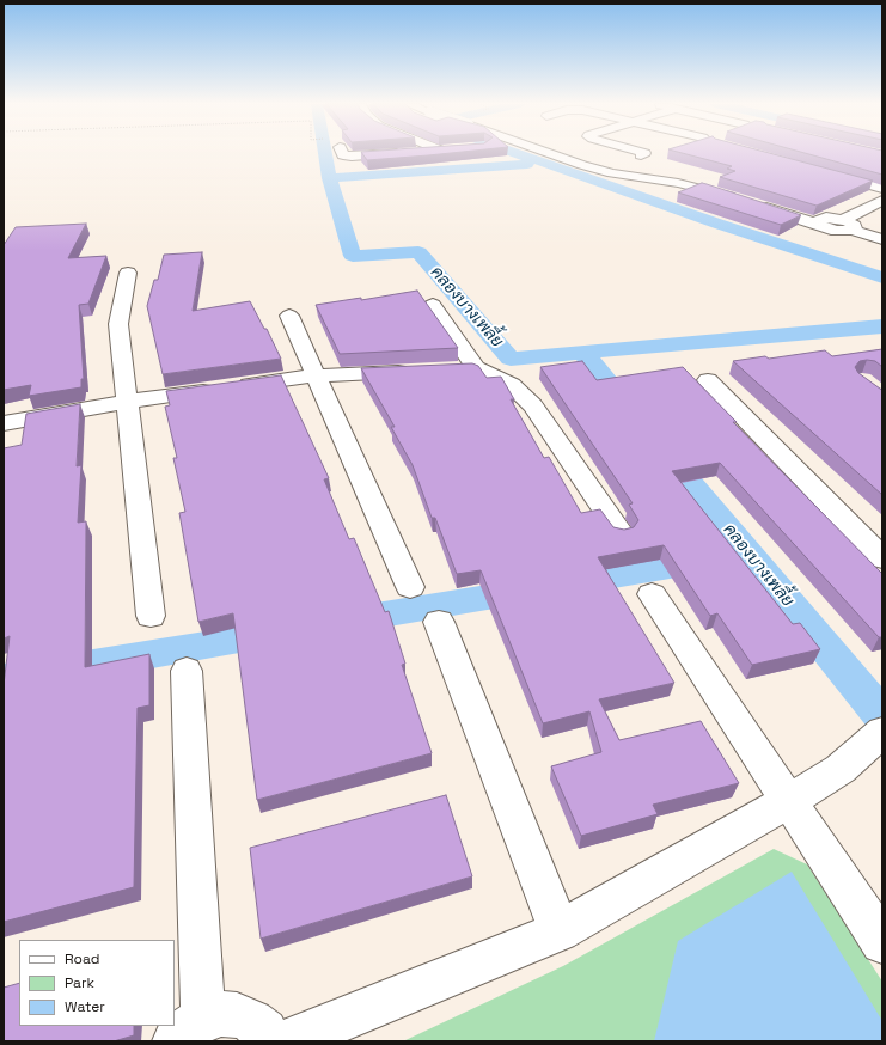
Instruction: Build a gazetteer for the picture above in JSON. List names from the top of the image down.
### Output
{
  "water": ["คลองบางเพลี้ย"],
  "legend": ["Road", "Park", "Water"]
}
